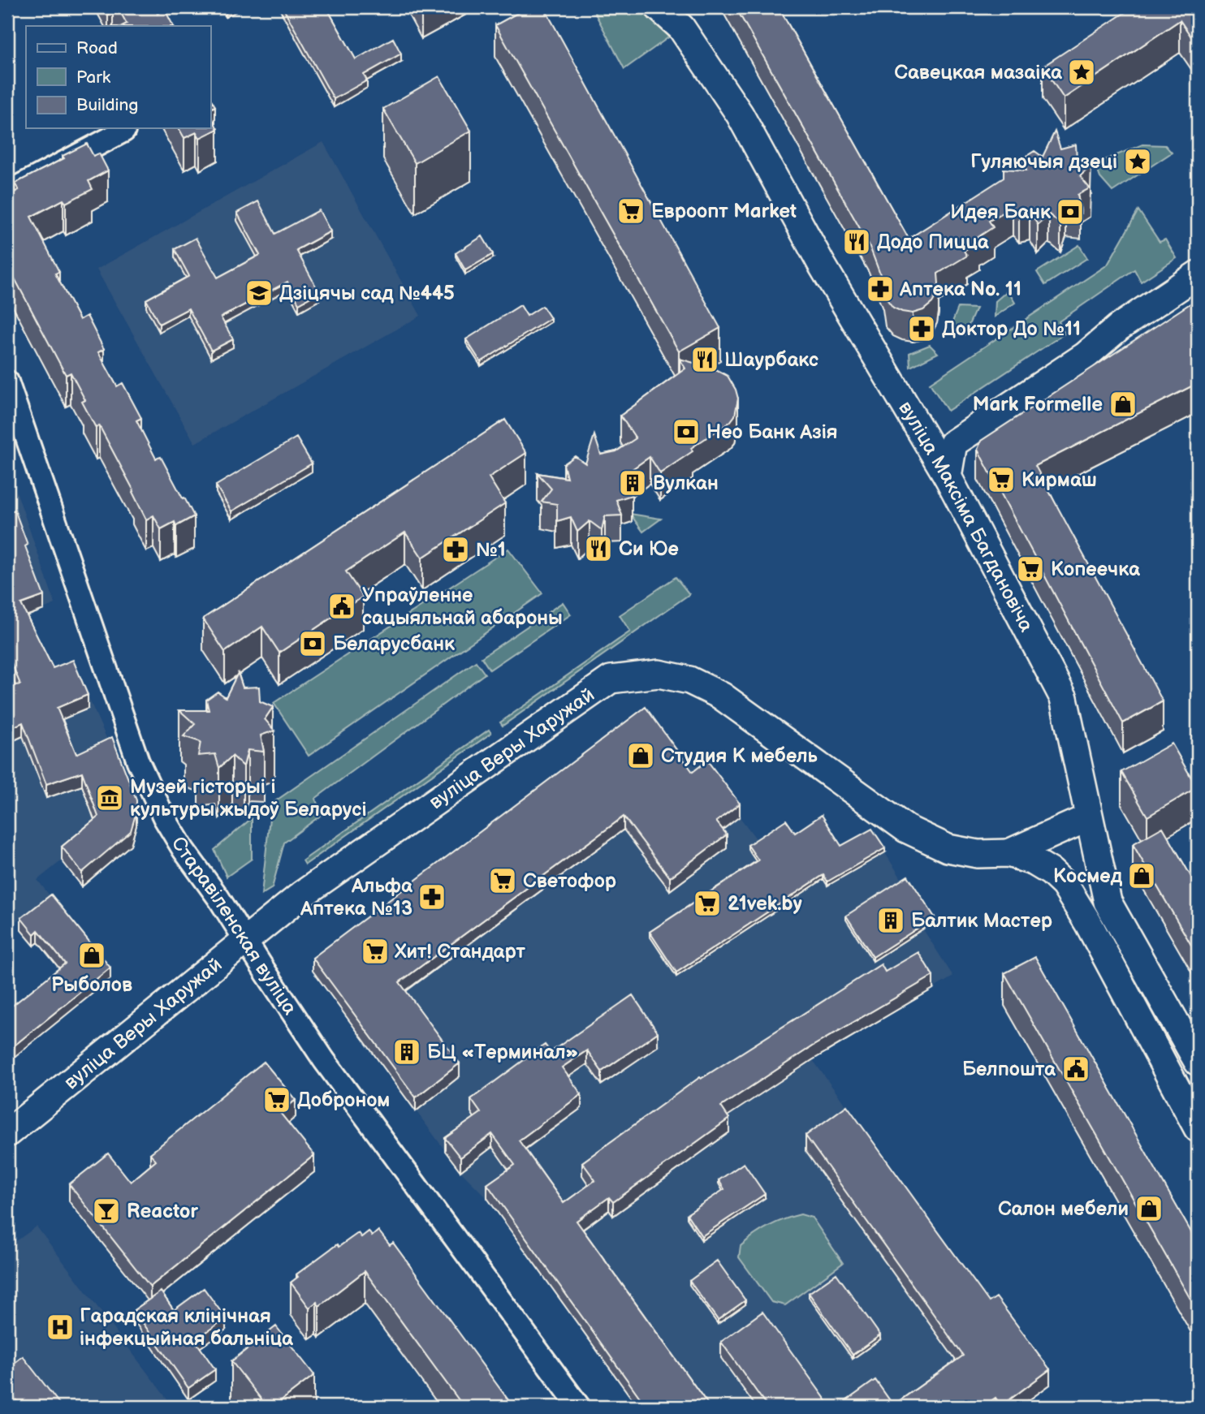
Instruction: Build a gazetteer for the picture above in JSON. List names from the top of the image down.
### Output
{
  "streets": {
    "main road": ["вуліца Максіма Багдановіча", "вуліца Веры Харужай"],
    "street": ["Старавіленская вуліца"]
  },
  "crossings": [
    ["вуліца Веры Харужай", "Старавіленская вуліца"]
  ],
  "places": {
    "place": ["Савецкая мазаіка", "Гуляючыя дзеці"],
    "supermarket": [
      "Евроопт Market",
      "Кирмаш",
      "Копеечка",
      "Светофор",
      "21vek.by",
      "Хит! Стандарт",
      "Доброном"
    ],
    "bank": ["Идея Банк", "Нео Банк Азія", "Беларусбанк"],
    "restaurant": ["Додо Пицца", "Шаурбакс", "Cи Юе"],
    "pharmacy": [
      "Аптека No. 11",
      "Доктор До №11",
      "№1",
      "Альфа Аптека №13"
    ],
    "school or university": ["Дзіцячы сад №445"],
    "shop": [
      "Mark Formelle",
      "Студия К мебель",
      "Космед",
      "Рыболов",
      "Салон мебели"
    ],
    "building": ["Вулкан", "Балтик Мастер", "БЦ «Терминал»"],
    "public building": ["Упраўленне сацыяльнай абароны", "Белпошта"],
    "museum": ["Музей гісторыі і культуры жыдоў Беларусі"],
    "bar": ["Reactor"],
    "hospital": ["Гарадская клінічная інфекцыйная бальніца"]
  },
  "legend": ["Road", "Park", "Building"]
}
